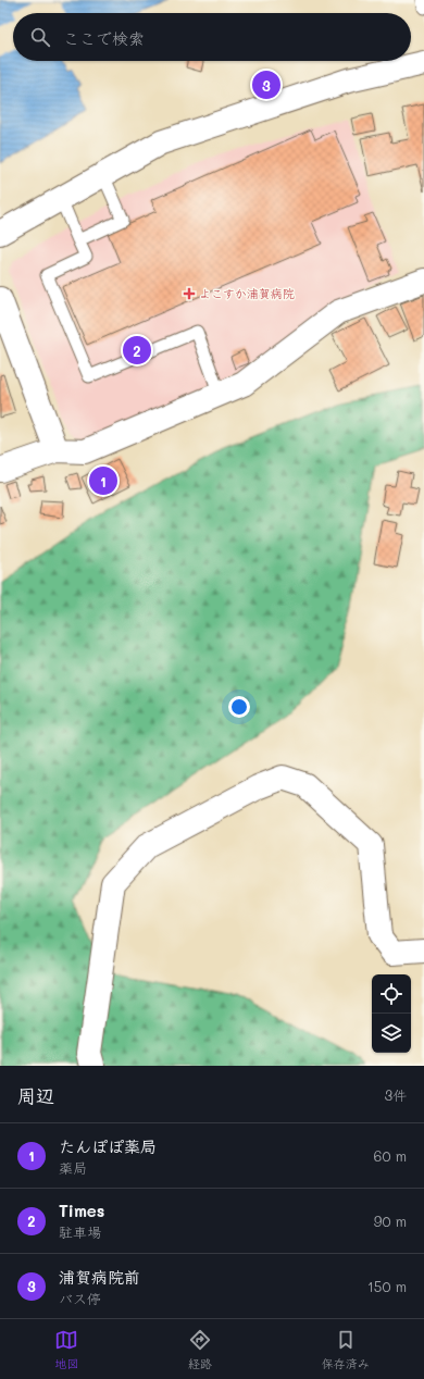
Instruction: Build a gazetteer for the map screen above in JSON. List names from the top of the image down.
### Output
{
  "places": {
    "health": ["よこすか浦賀病院"]
  },
  "page": {
    "search": "ここで検索",
    "pins": ["3", "2", "1"],
    "heading": ["周辺", "3件"],
    "list": [
      {
        "mark": "1",
        "name": "たんぽぽ薬局",
        "note": "薬局",
        "value": "60 m"
      },
      {
        "mark": "2",
        "name": "Times",
        "note": "駐車場",
        "value": "90 m"
      },
      {
        "mark": "3",
        "name": "浦賀病院前",
        "note": "バス停",
        "value": "150 m"
      }
    ],
    "nav": ["地図", "経路", "保存済み"]
  }
}
